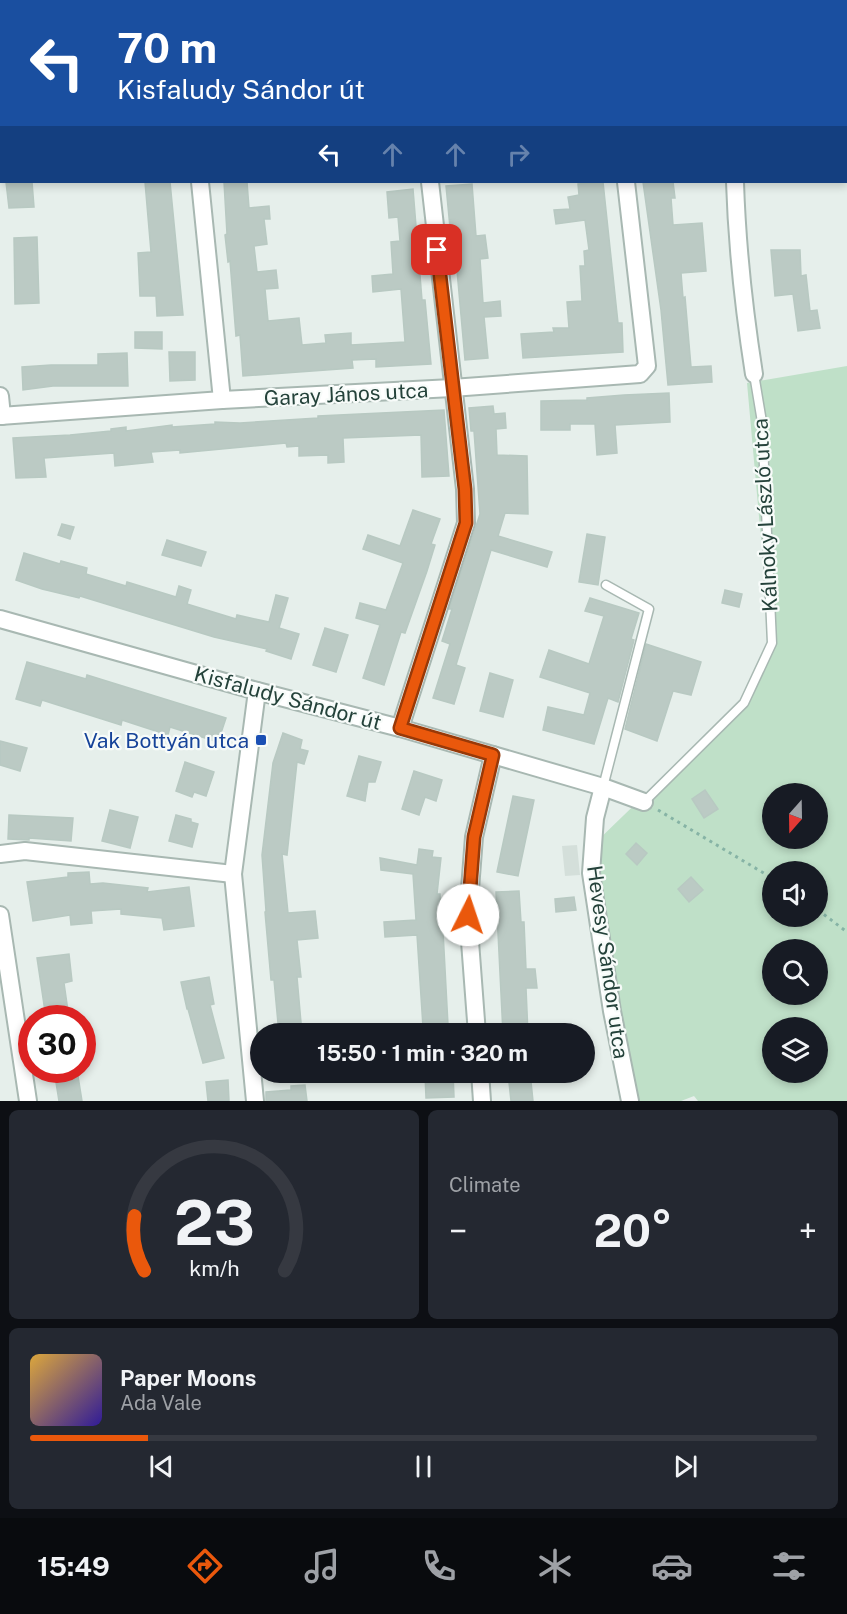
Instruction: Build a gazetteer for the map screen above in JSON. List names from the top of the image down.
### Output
{
  "streets": {
    "street": [
      "Garay János utca",
      "Kálnoky László utca",
      "Kisfaludy Sándor út",
      "Hevesy Sándor utca"
    ]
  },
  "crossings": [
    ["Kálnoky László utca", "Kisfaludy Sándor út"],
    ["Kisfaludy Sándor út", "Hevesy Sándor utca"]
  ],
  "places": {
    "transit": ["Vak Bottyán utca"]
  },
  "north": "bottom",
  "page": {
    "turn": ["70 m", "Kisfaludy Sándor út"],
    "limit": "30",
    "trip": "15:50 · 1 min · 320 m",
    "tile": "Climate",
    "heat": ["−", "20°", "+"],
    "song": ["Paper Moons", "Ada Vale"],
    "tabs": "15:49",
    "gauge": ["23", "km/h"]
  }
}
